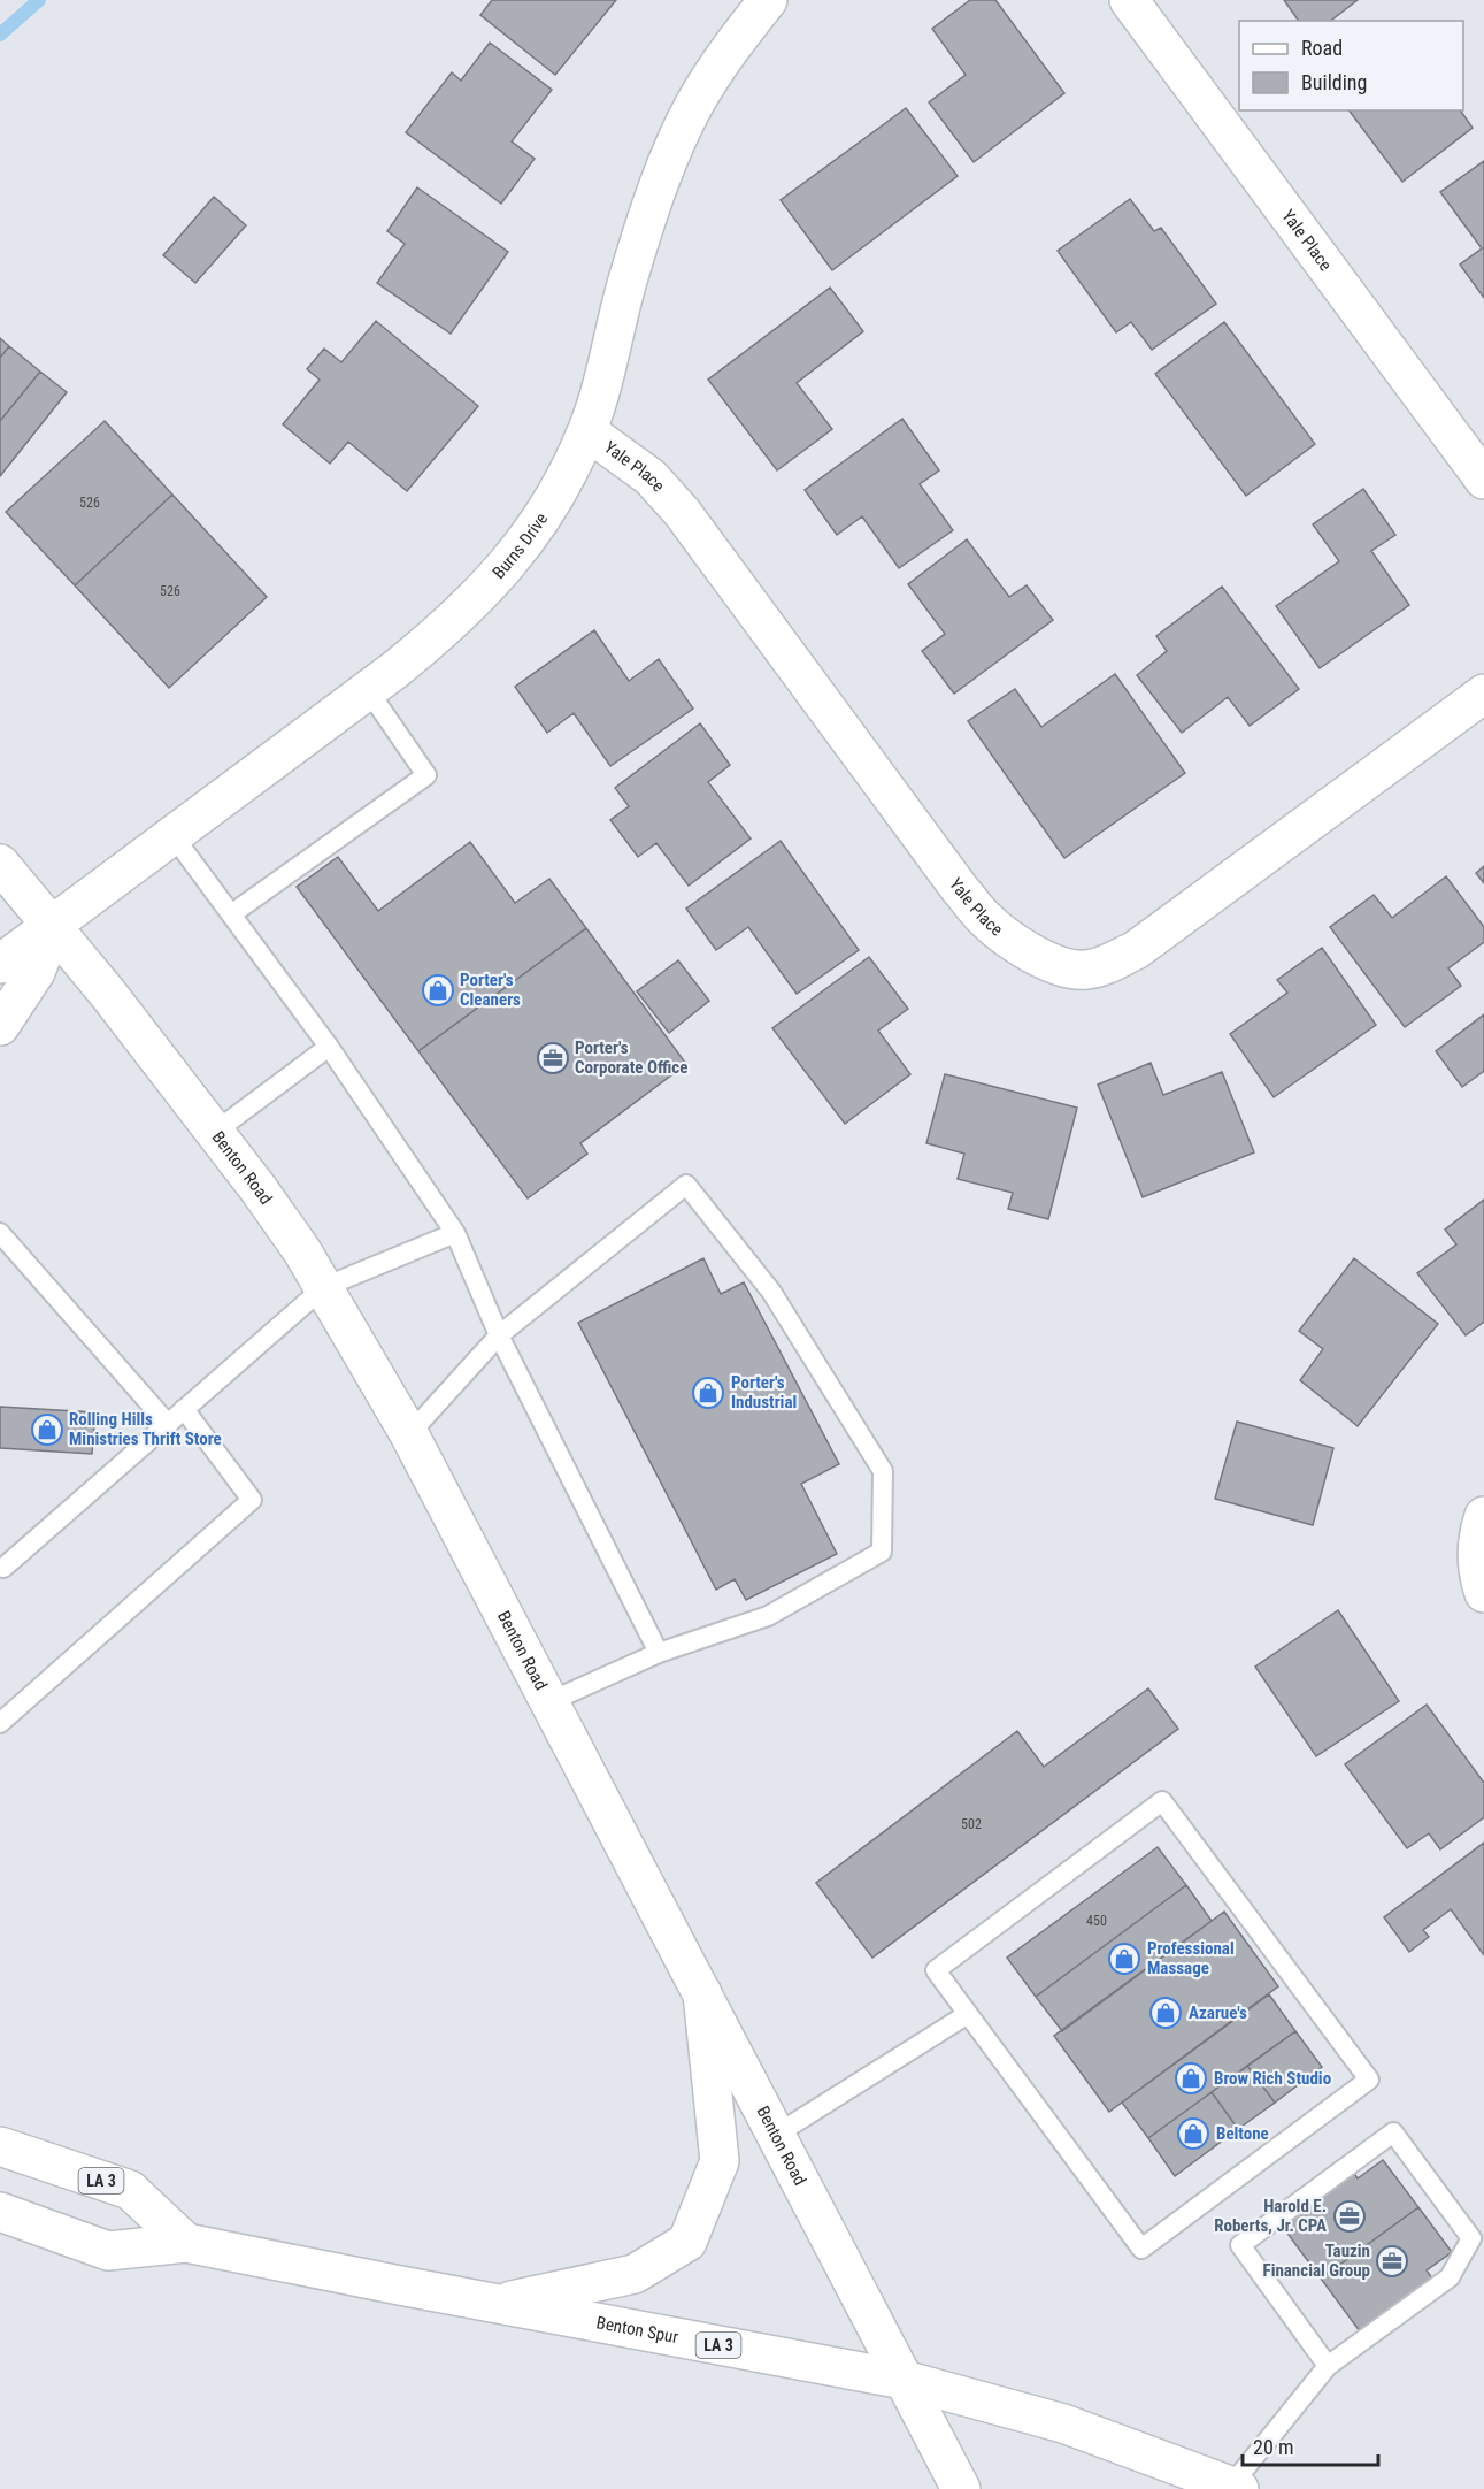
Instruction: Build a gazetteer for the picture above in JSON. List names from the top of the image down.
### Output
{
  "streets": {
    "main road": [
      "Yale Place",
      "Burns Drive",
      "Benton Road",
      "LA 3",
      "Benton Spur"
    ]
  },
  "crossings": [
    ["Yale Place", "Burns Drive"],
    ["Burns Drive", "Benton Road"],
    ["Benton Road", "Benton Spur"],
    ["LA 3", "Benton Spur"]
  ],
  "places": {
    "shop": [
      "Porter's Cleaners",
      "Porter's Industrial",
      "Rolling Hills Ministries Thrift Store",
      "Professional Massage",
      "Azarue's",
      "Brow Rich Studio",
      "Beltone"
    ],
    "office": ["Porter's Corporate Office", "Harold E. Roberts, Jr. CPA", "Tauzin Financial Group"]
  },
  "house_numbers": [
    "526",
    "526",
    "502",
    "450"
  ],
  "legend": ["Road", "Building"],
  "scale_bar": "20 m"
}
